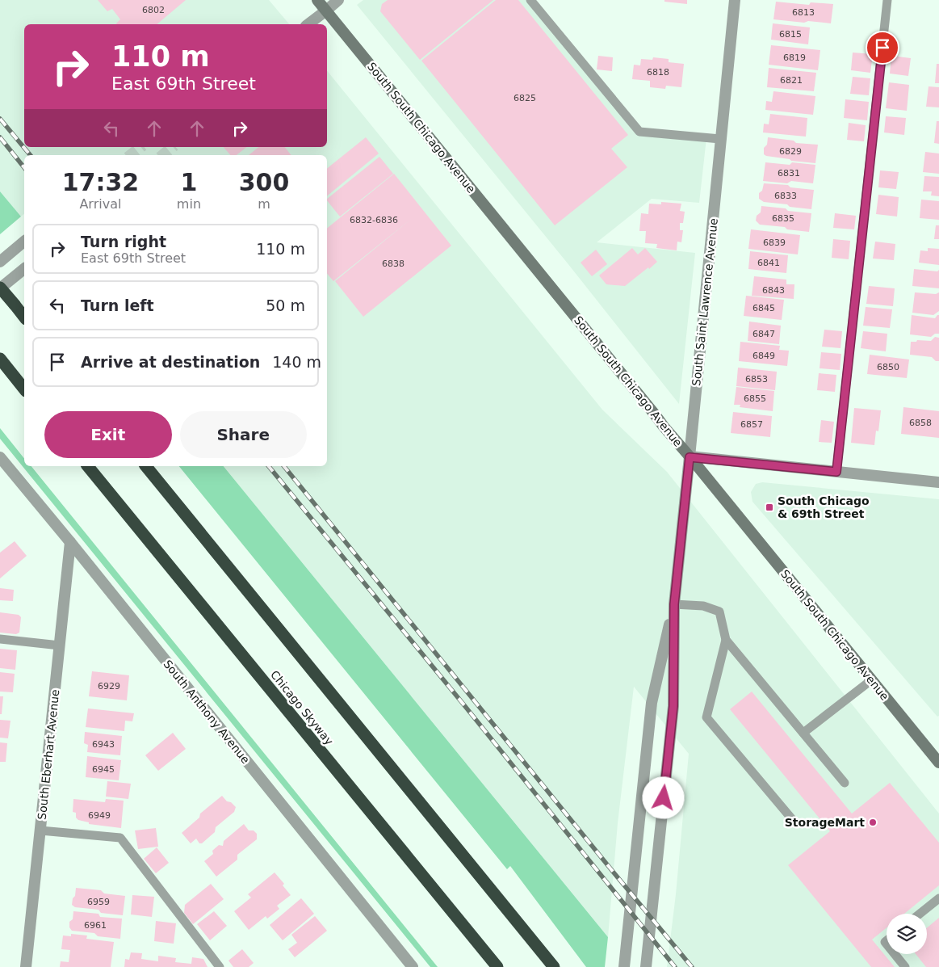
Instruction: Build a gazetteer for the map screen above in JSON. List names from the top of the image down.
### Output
{
  "streets": {
    "highway": ["Chicago Skyway"],
    "main road": ["South South Chicago Avenue"],
    "street": ["South Saint Lawrence Avenue", "South Anthony Avenue", "South Eberhart Avenue"]
  },
  "crossings": [
    ["South South Chicago Avenue", "South Saint Lawrence Avenue"],
    ["South Anthony Avenue", "South Eberhart Avenue"]
  ],
  "places": {
    "transit": ["South Chicago & 69th Street"],
    "other": ["StorageMart"]
  },
  "house_numbers": [
    "6802",
    "6813",
    "6815",
    "6819",
    "6818",
    "6821",
    "6825",
    "6829",
    "6831",
    "6833",
    "6835",
    "6832-6836",
    "6839",
    "6841",
    "6838",
    "6843",
    "6845",
    "6847",
    "6849",
    "6850",
    "6853",
    "6855",
    "6858",
    "6857",
    "6929",
    "6943",
    "6945",
    "6949",
    "6959",
    "6961"
  ],
  "page": {
    "turn": ["110 m", "East 69th Street"],
    "eta": [
      "17:32",
      "Arrival",
      "1",
      "min",
      "300",
      "m"
    ],
    "list": [
      {
        "name": "Turn right",
        "note": "East 69th Street",
        "value": "110 m"
      },
      {
        "name": "Turn left",
        "value": "50 m"
      },
      {
        "name": "Arrive at destination",
        "value": "140 m"
      }
    ],
    "buttons": ["Exit", "Share"]
  }
}
